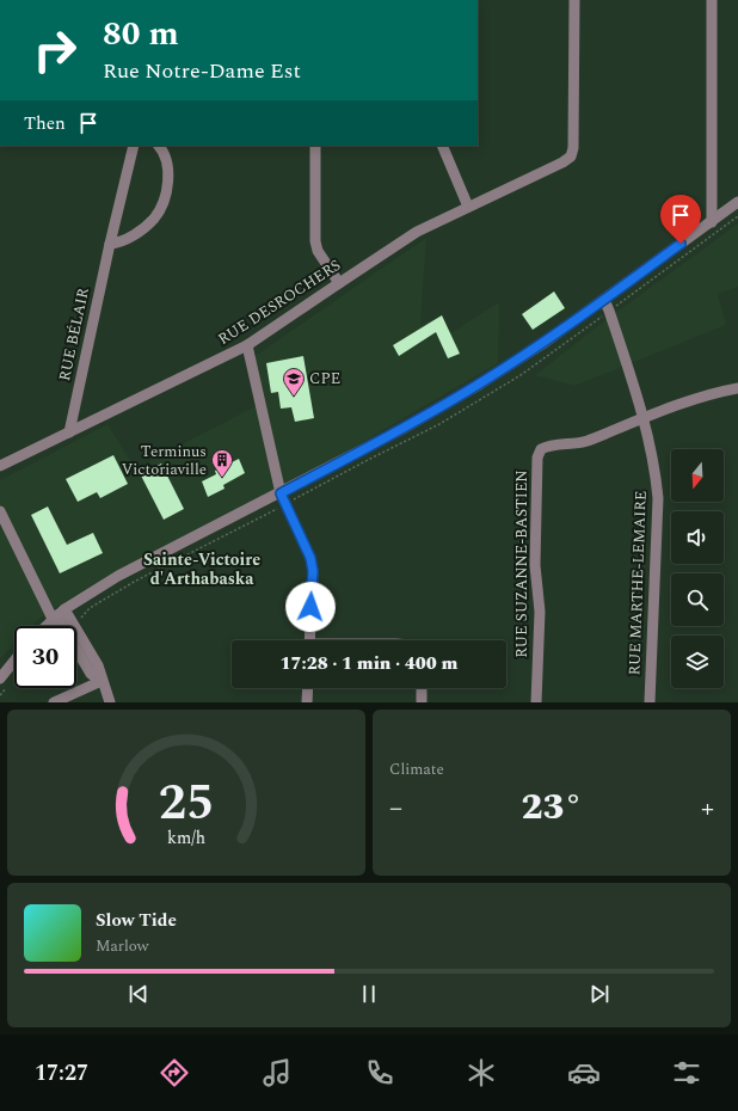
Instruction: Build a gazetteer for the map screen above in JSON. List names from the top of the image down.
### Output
{
  "streets": {
    "street": [
      "RUE DESROCHERS",
      "RUE BÉLAIR",
      "RUE SUZANNE-BASTIEN",
      "RUE MARTHE-LEMAIRE"
    ]
  },
  "crossings": [
    ["RUE DESROCHERS", "RUE BÉLAIR"],
    ["RUE SUZANNE-BASTIEN", "RUE MARTHE-LEMAIRE"]
  ],
  "districts": ["Sainte-Victoire d'Arthabaska"],
  "places": {
    "school or university": ["CPE"],
    "building": ["Terminus Victoriaville"]
  },
  "north": "bottom",
  "page": {
    "turn": ["80 m", "Rue Notre-Dame Est"],
    "then": "Then",
    "limit": "30",
    "trip": "17:28 · 1 min · 400 m",
    "tile": "Climate",
    "heat": ["−", "23°", "+"],
    "song": ["Slow Tide", "Marlow"],
    "tabs": "17:27",
    "gauge": ["25", "km/h"]
  }
}
